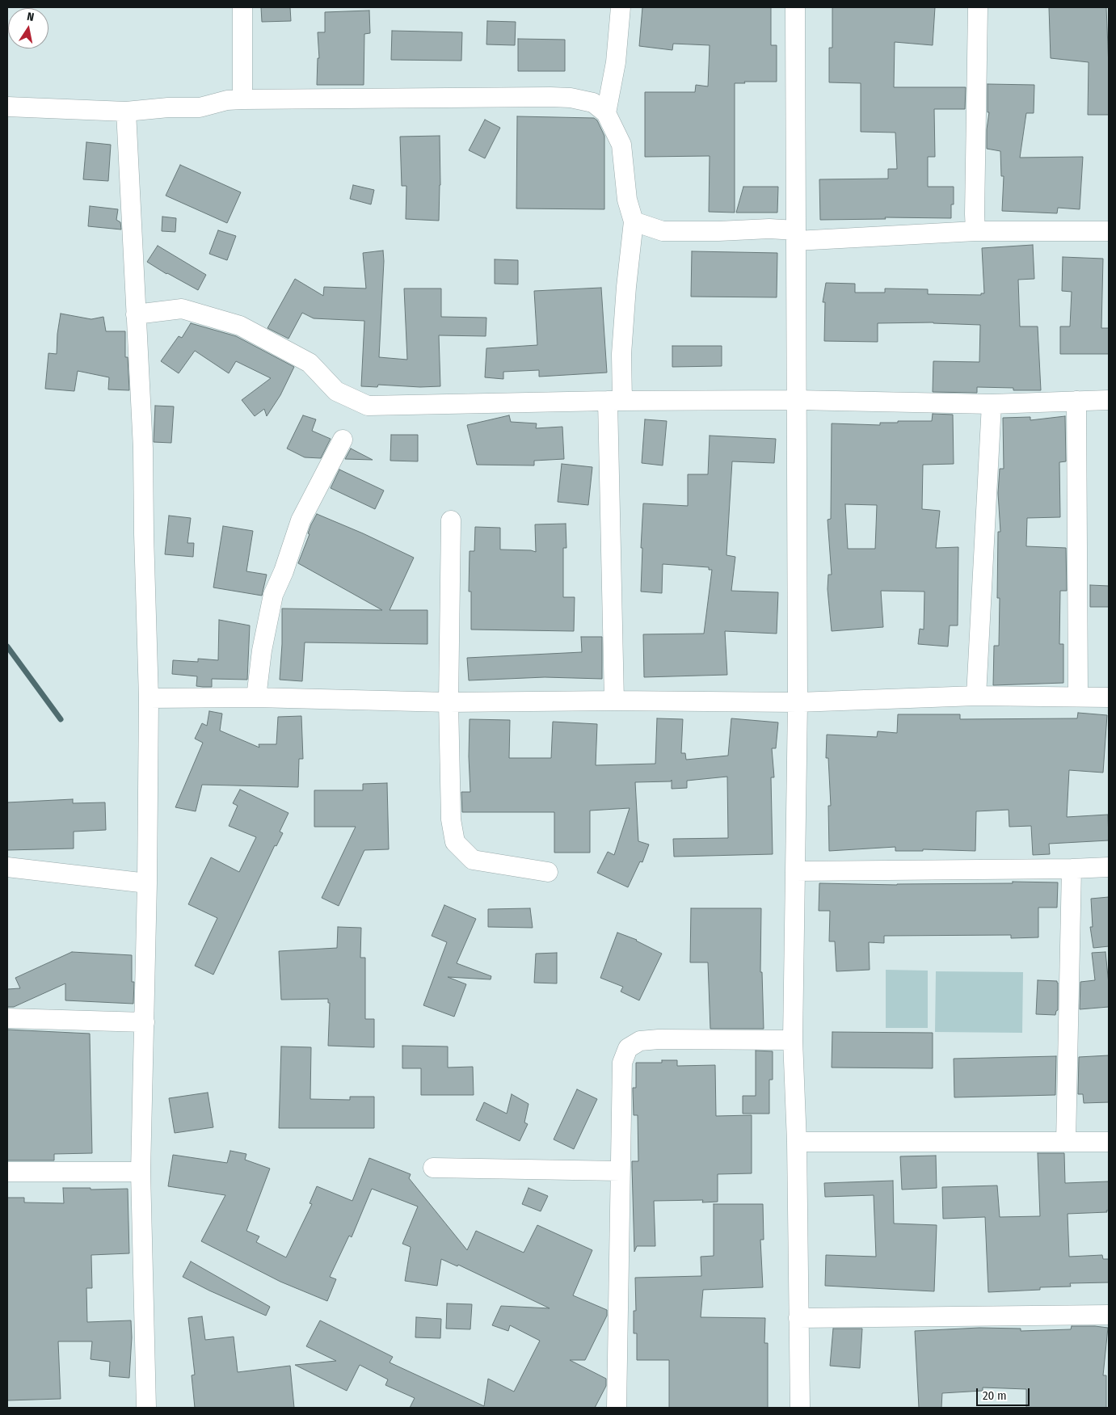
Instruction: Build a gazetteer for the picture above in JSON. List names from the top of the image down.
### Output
{
  "scale_bar": "20 m",
  "north": "top"
}
